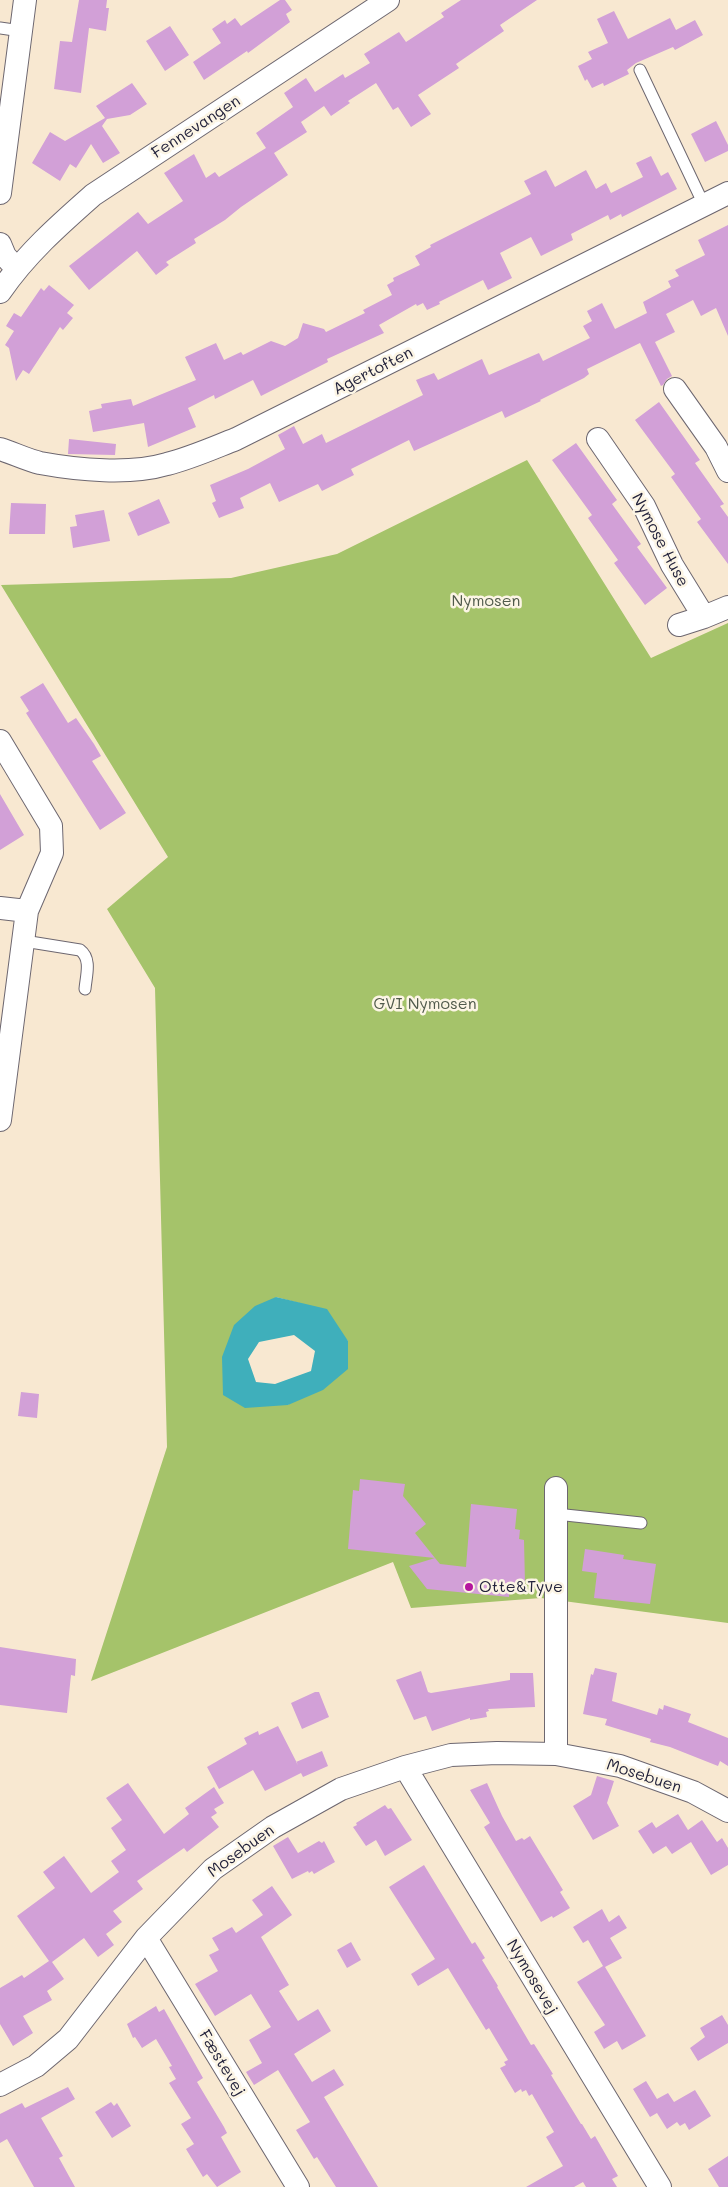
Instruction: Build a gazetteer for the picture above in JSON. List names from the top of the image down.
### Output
{
  "streets": {
    "street": [
      "Fennevangen",
      "Agertoften",
      "Nymose Huse",
      "Mosebuen",
      "Nymosevej",
      "Fæstevej"
    ]
  },
  "crossings": [
    ["Mosebuen", "Nymosevej"],
    ["Mosebuen", "Fæstevej"]
  ],
  "parks": ["Nymosen", "GVI Nymosen"],
  "places": ["Otte&Tyve"]
}
